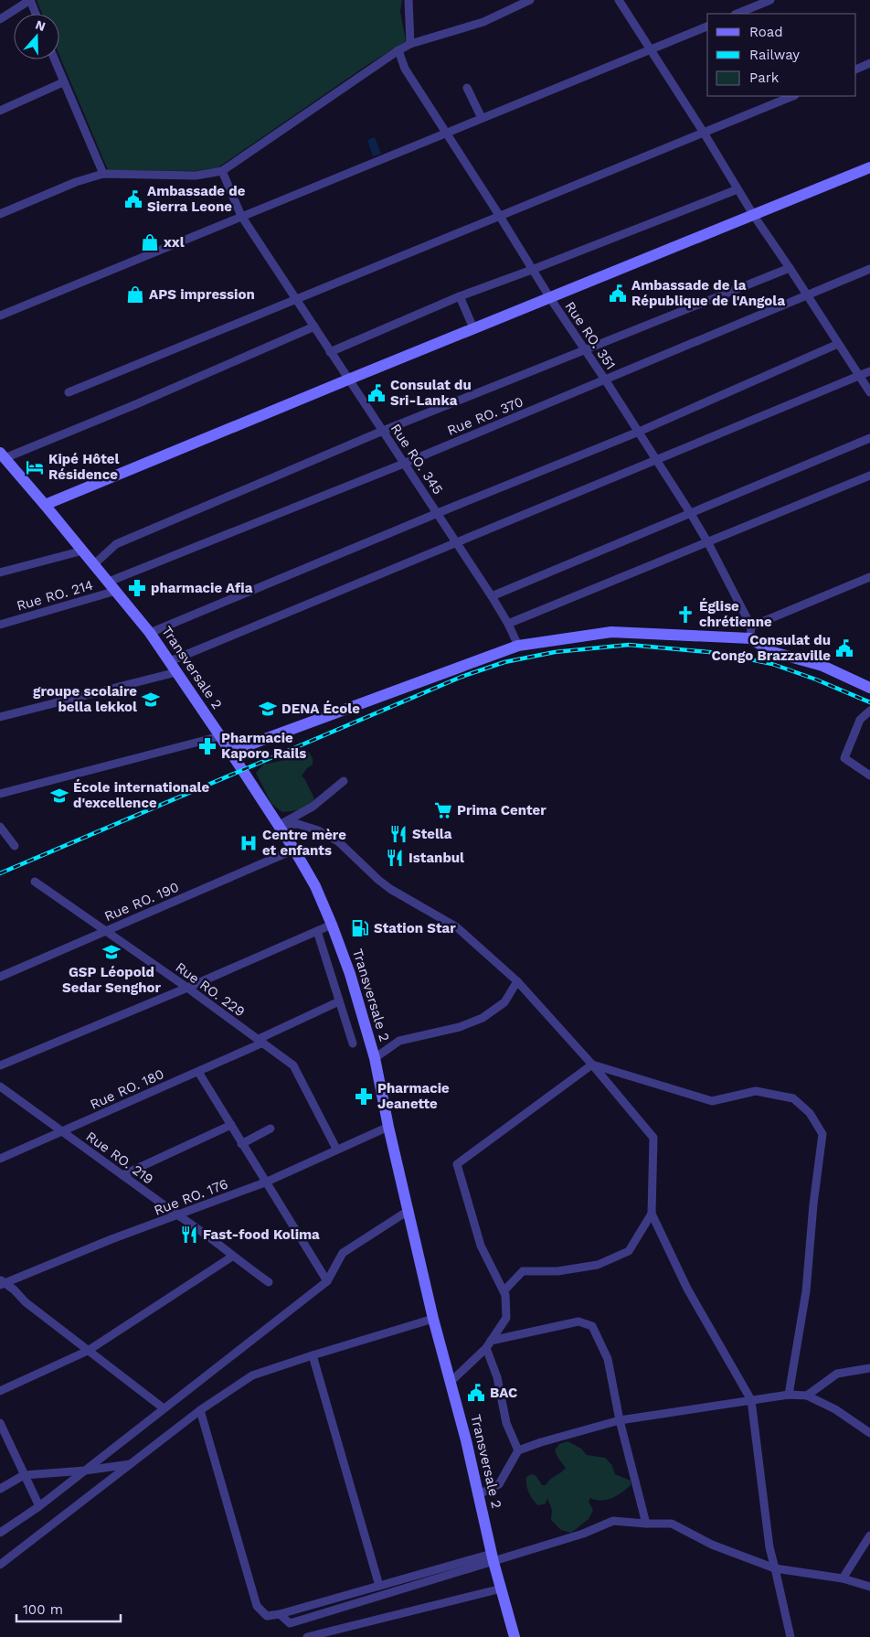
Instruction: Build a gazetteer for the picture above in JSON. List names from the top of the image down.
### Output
{
  "streets": {
    "street": [
      "Rue RO. 351",
      "Rue RO. 370",
      "Rue RO. 345",
      "Rue RO. 214",
      "Transversale 2",
      "Rue RO. 190",
      "Rue RO. 229",
      "Rue RO. 180",
      "Rue RO. 219",
      "Rue RO. 176"
    ]
  },
  "crossings": [
    ["Rue RO. 351", "Rue RO. 370"],
    ["Rue RO. 370", "Rue RO. 345"],
    ["Rue RO. 370", "Rue RO. 214"],
    ["Rue RO. 370", "Transversale 2"],
    ["Rue RO. 214", "Transversale 2"],
    ["Transversale 2", "Rue RO. 190"],
    ["Transversale 2", "Rue RO. 176"],
    ["Rue RO. 190", "Rue RO. 229"],
    ["Rue RO. 229", "Rue RO. 180"],
    ["Rue RO. 229", "Rue RO. 176"],
    ["Rue RO. 180", "Rue RO. 219"],
    ["Rue RO. 219", "Rue RO. 176"]
  ],
  "places": {
    "public building": [
      "Ambassade de Sierra Leone",
      "Ambassade de la République de l'Angola",
      "Consulat du Sri-Lanka",
      "Consulat du Congo Brazzaville",
      "BAC"
    ],
    "shop": ["xxl", "APS impression"],
    "hotel": ["Kipé Hôtel Résidence"],
    "pharmacy": ["pharmacie Afia", "Pharmacie Kaporo Rails", "Pharmacie Jeanette"],
    "church": ["Église chrétienne"],
    "school or university": [
      "groupe scolaire bella lekkol",
      "DENA École",
      "École internationale d'excellence",
      "GSP Léopold Sedar Senghor"
    ],
    "supermarket": ["Prima Center"],
    "restaurant": ["Stella", "Istanbul", "Fast-food Kolima"],
    "hospital": ["Centre mère et enfants"],
    "fuel station": ["Station Star"]
  },
  "legend": ["Road", "Railway", "Park"],
  "scale_bar": "100 m",
  "north": "top"
}
